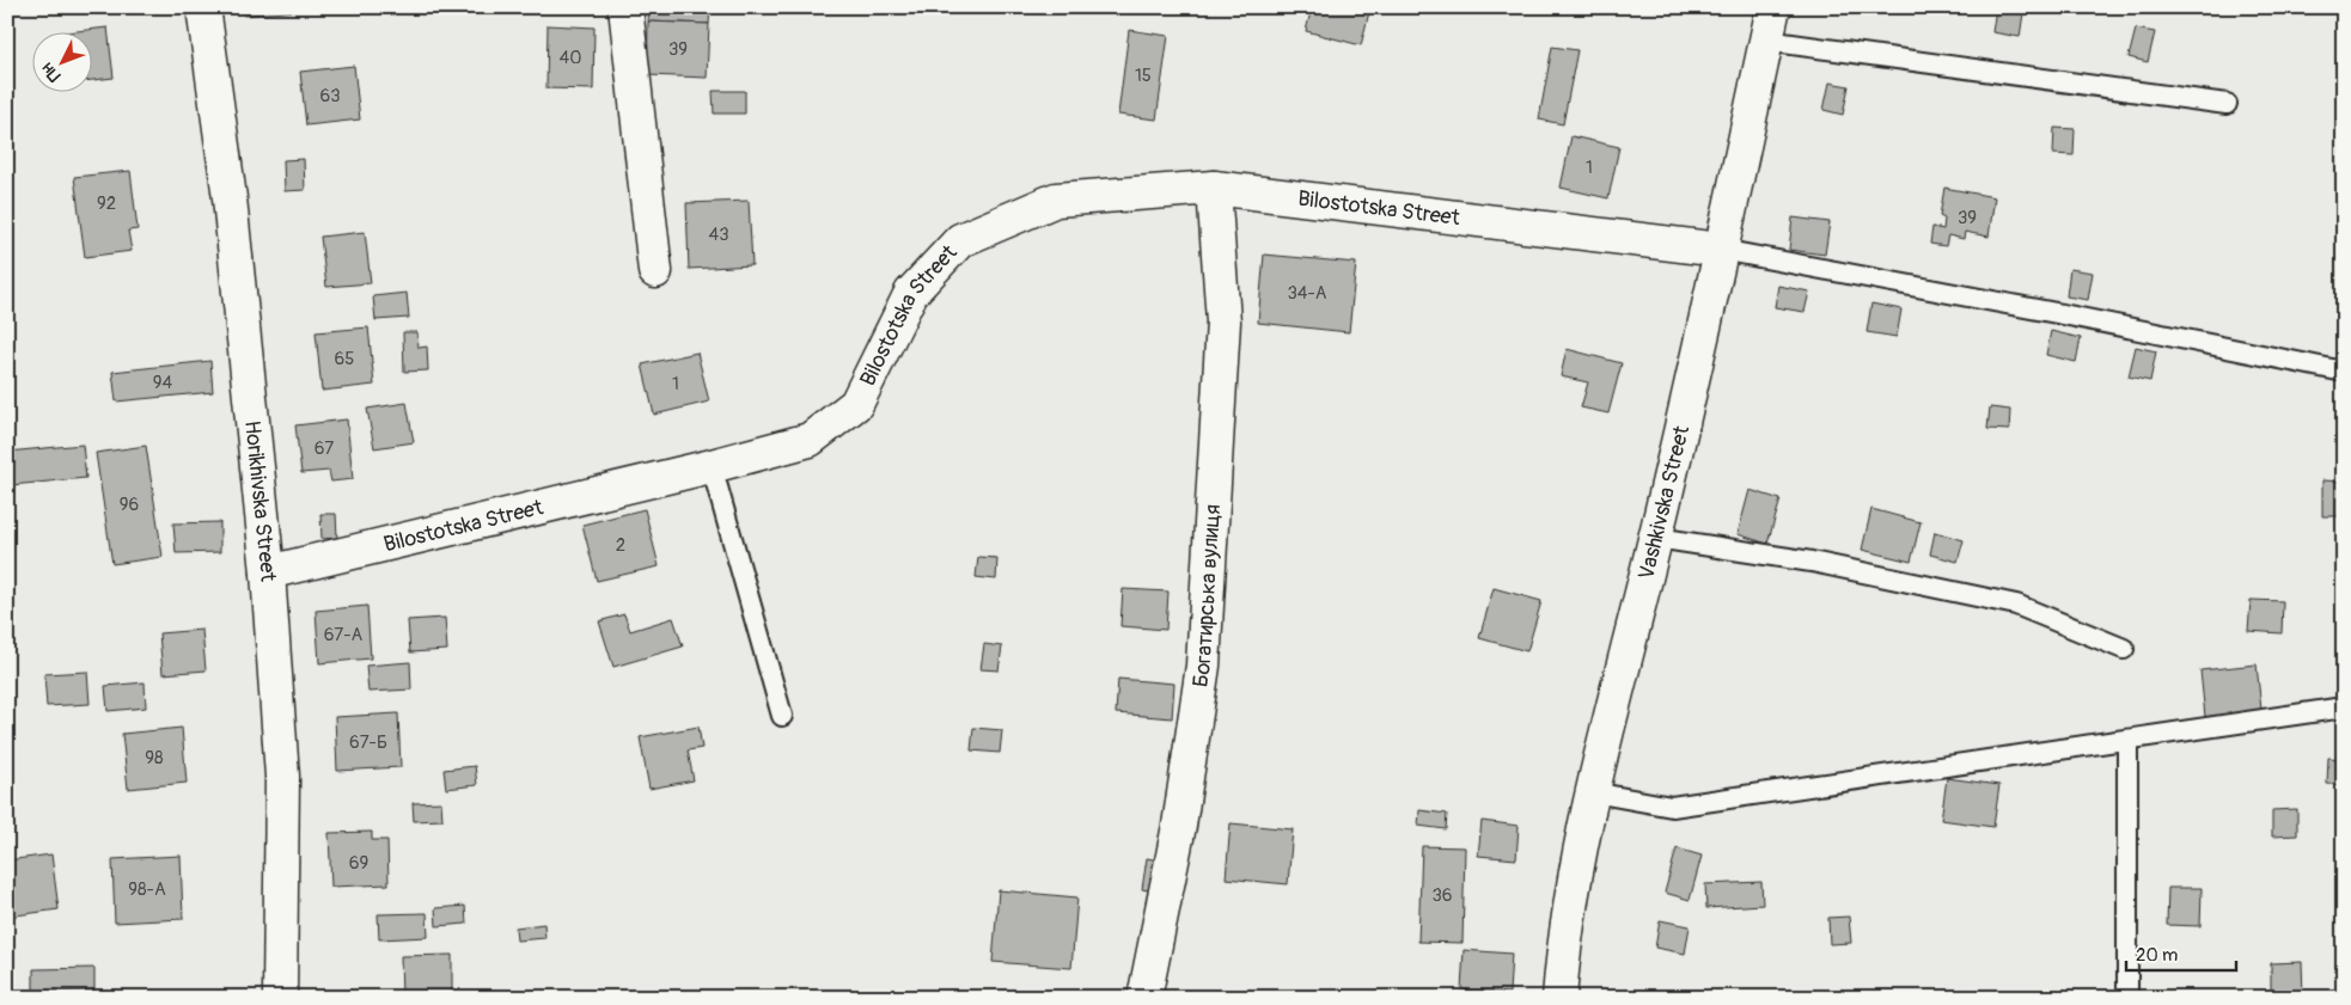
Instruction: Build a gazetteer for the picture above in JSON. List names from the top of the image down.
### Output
{
  "streets": {
    "street": [
      "Bilostotska Street",
      "Horikhivska Street",
      "Vashkivska Street",
      "Богатирська вулиця"
    ]
  },
  "crossings": [
    ["Bilostotska Street", "Horikhivska Street"],
    ["Bilostotska Street", "Vashkivska Street"],
    ["Bilostotska Street", "Богатирська вулиця"]
  ],
  "house_numbers": [
    "39",
    "40",
    "15",
    "63",
    "1",
    "92",
    "39",
    "43",
    "34-А",
    "65",
    "94",
    "1",
    "67",
    "96",
    "2",
    "67-А",
    "67-Б",
    "98",
    "69",
    "98-А",
    "36"
  ],
  "scale_bar": "20 m",
  "north": "bottom left"
}
